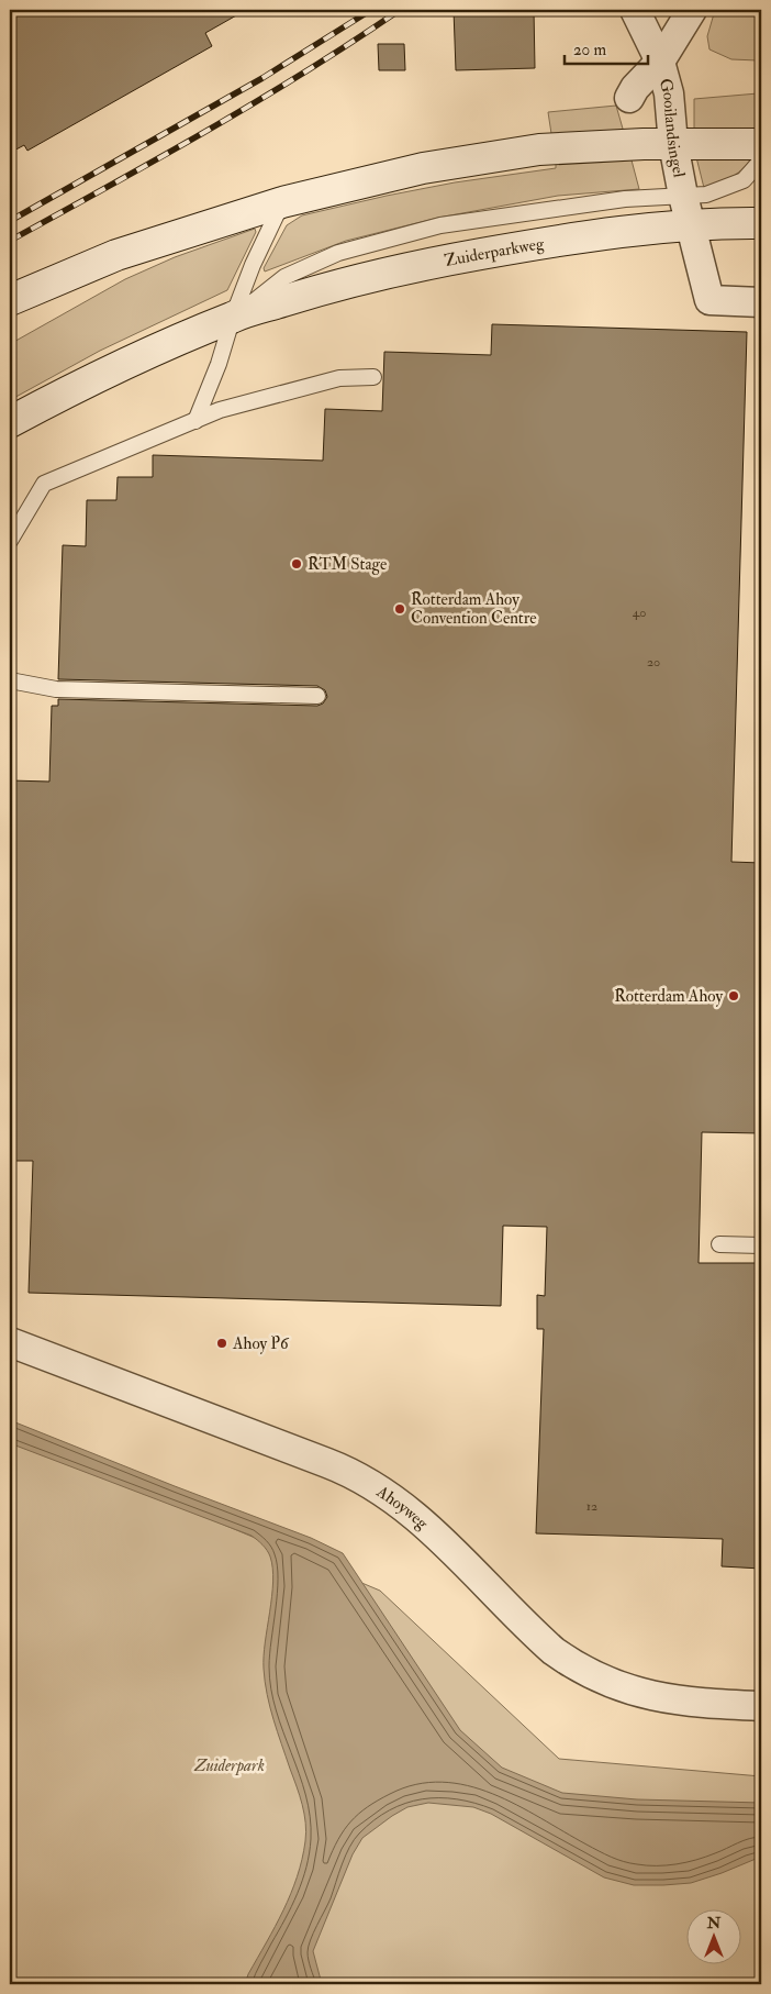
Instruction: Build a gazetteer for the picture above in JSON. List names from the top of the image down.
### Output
{
  "streets": {
    "main road": ["Zuiderparkweg"],
    "street": ["Gooilandsingel", "Ahoyweg"]
  },
  "crossings": [
    ["Gooilandsingel", "Zuiderparkweg"]
  ],
  "parks": ["Zuiderpark"],
  "places": [
    "RTM Stage",
    "Rotterdam Ahoy Convention Centre",
    "Rotterdam Ahoy",
    "Ahoy P6"
  ],
  "house_numbers": ["40", "20", "12"],
  "scale_bar": "20 m",
  "north": "top"
}
